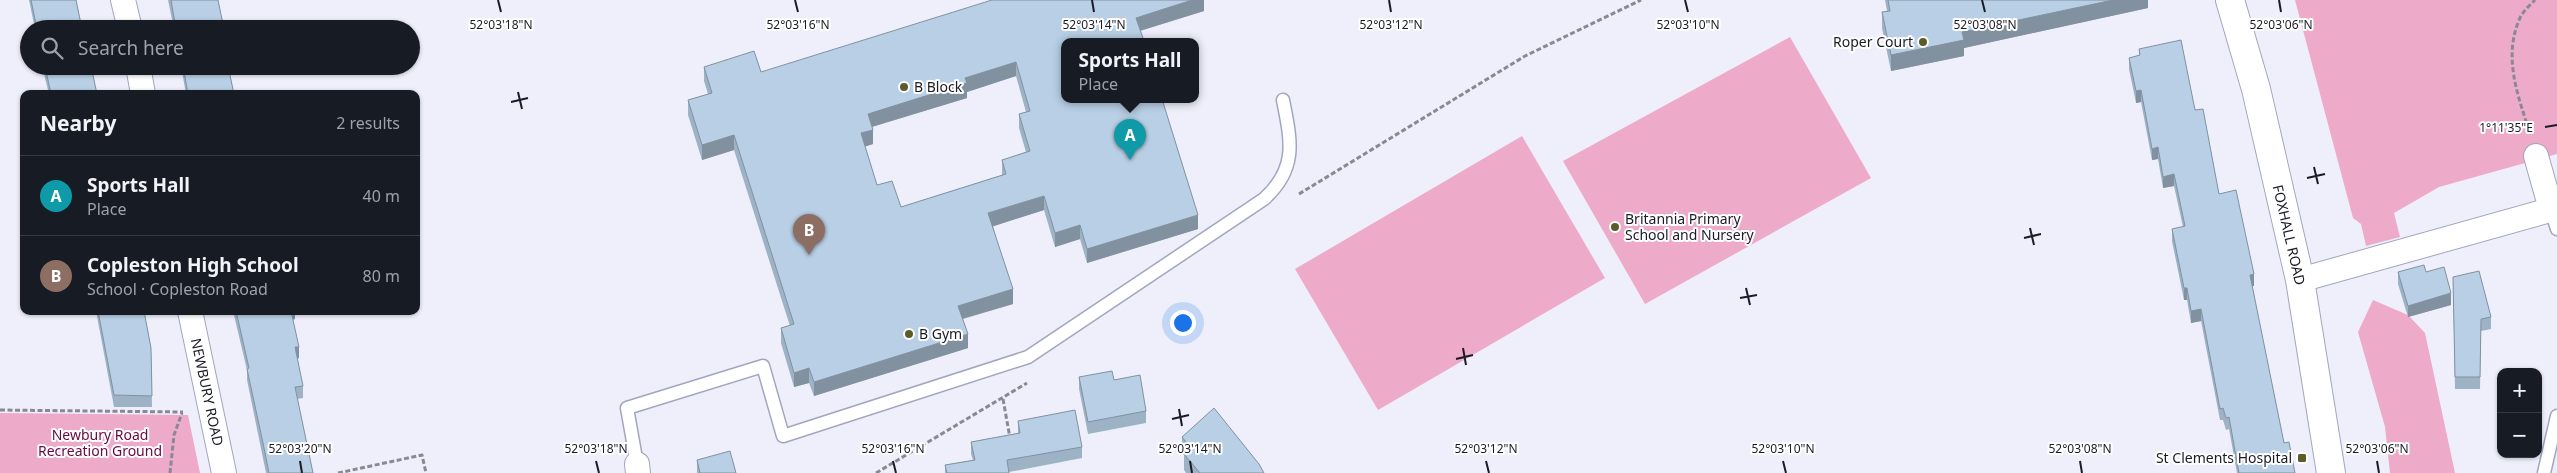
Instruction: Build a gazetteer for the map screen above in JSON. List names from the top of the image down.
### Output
{
  "streets": {
    "street": ["FOXHALL ROAD", "NEWBURY ROAD"]
  },
  "parks": ["Newbury Road Recreation Ground"],
  "places": {
    "other": [
      "Roper Court",
      "B Block",
      "Britannia Primary School and Nursery",
      "B Gym"
    ],
    "transit": ["St Clements Hospital"]
  },
  "page": {
    "search": "Search here",
    "popup": ["Sports Hall", "Place"],
    "heading": ["Nearby", "2 results"],
    "pins": ["A", "B"],
    "list": [
      {
        "mark": "A",
        "name": "Sports Hall",
        "note": "Place",
        "value": "40 m"
      },
      {
        "mark": "B",
        "name": "Copleston High School",
        "note": "School · Copleston Road",
        "value": "80 m"
      }
    ],
    "map_buttons": ["+", "−"]
  },
  "coordinates": [
    "52°03'18\"N",
    "52°03'16\"N",
    "52°03'14\"N",
    "52°03'12\"N",
    "52°03'10\"N",
    "52°03'08\"N",
    "52°03'06\"N",
    "1°11'35\"E",
    "52°03'20\"N"
  ]
}
